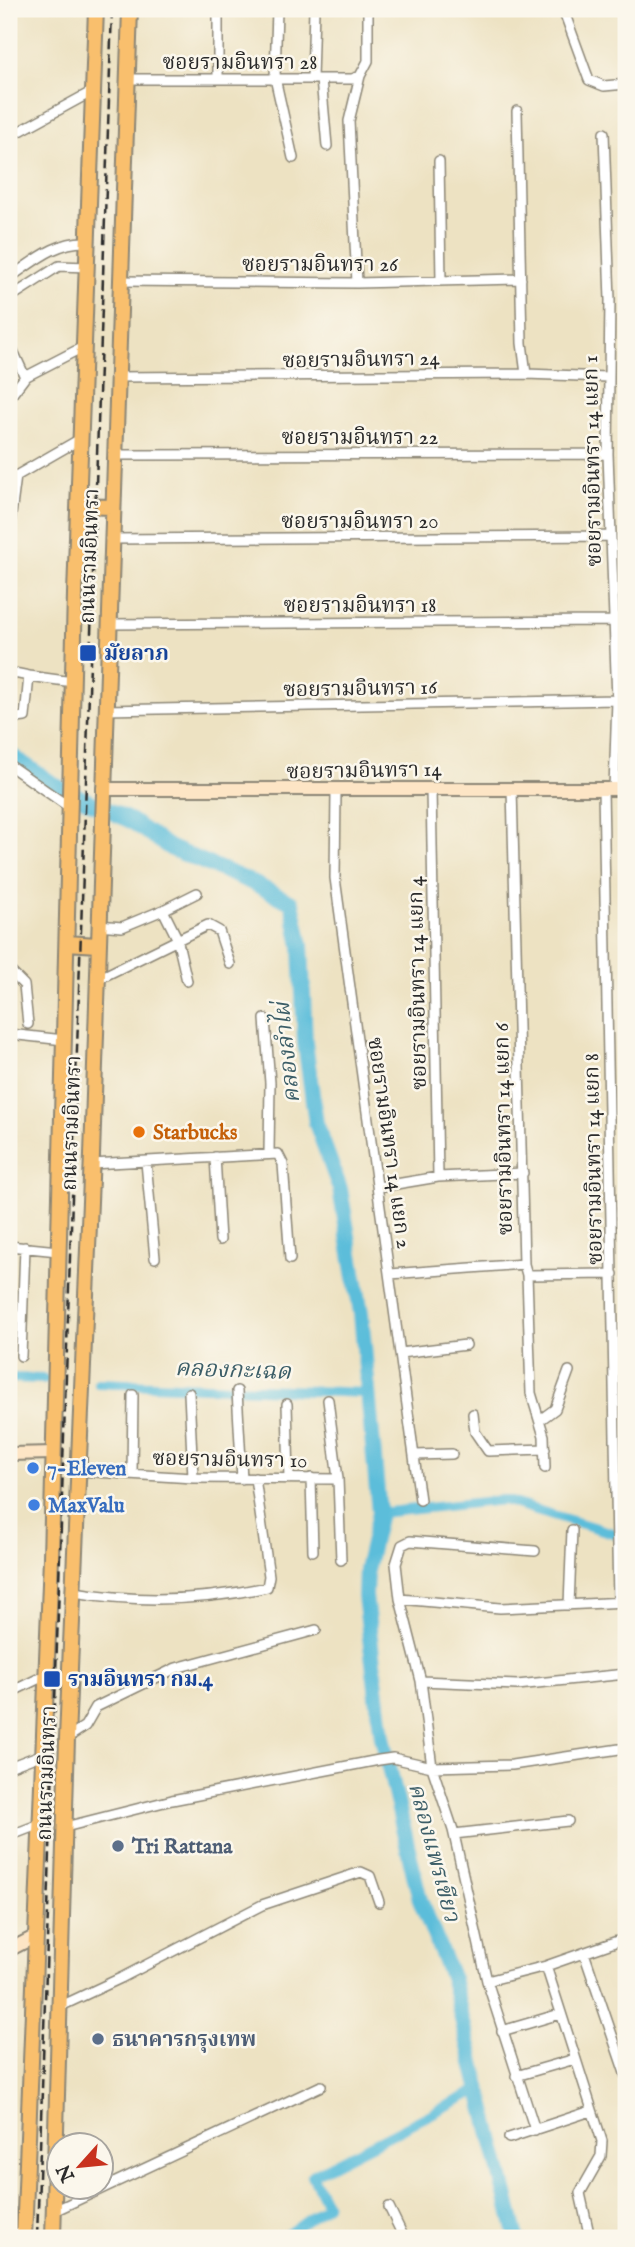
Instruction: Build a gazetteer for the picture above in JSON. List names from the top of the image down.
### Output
{
  "streets": {
    "main road": ["ถนนรามอินทรา"],
    "street": [
      "ซอยรามอินทรา 28",
      "ซอยรามอินทรา 26",
      "ซอยรามอินทรา 24",
      "ซอยรามอินทรา 22",
      "ซอยรามอินทรา 14 แยก 1",
      "ซอยรามอินทรา 20",
      "ซอยรามอินทรา 18",
      "ซอยรามอินทรา 16",
      "ซอยรามอินทรา 14",
      "ซอยรามอินทรา 14 แยก 4",
      "ซอยรามอินทรา 14 แยก 6",
      "ซอยรามอินทรา 14 แยก 2",
      "ซอยรามอินทรา 14 แยก 8",
      "ซอยรามอินทรา 10"
    ]
  },
  "crossings": [
    ["ซอยรามอินทรา 28", "ถนนรามอินทรา"],
    ["ซอยรามอินทรา 26", "ถนนรามอินทรา"],
    ["ซอยรามอินทรา 24", "ซอยรามอินทรา 14 แยก 1"],
    ["ซอยรามอินทรา 24", "ถนนรามอินทรา"],
    ["ซอยรามอินทรา 22", "ซอยรามอินทรา 14 แยก 1"],
    ["ซอยรามอินทรา 22", "ถนนรามอินทรา"],
    ["ซอยรามอินทรา 14 แยก 1", "ซอยรามอินทรา 20"],
    ["ซอยรามอินทรา 14 แยก 1", "ซอยรามอินทรา 18"],
    ["ซอยรามอินทรา 14 แยก 1", "ซอยรามอินทรา 16"],
    ["ซอยรามอินทรา 14 แยก 1", "ซอยรามอินทรา 14"],
    ["ซอยรามอินทรา 14 แยก 1", "ซอยรามอินทรา 14 แยก 8"],
    ["ซอยรามอินทรา 20", "ถนนรามอินทรา"],
    ["ถนนรามอินทรา", "ซอยรามอินทรา 18"],
    ["ถนนรามอินทรา", "ซอยรามอินทรา 16"],
    ["ถนนรามอินทรา", "ซอยรามอินทรา 14"],
    ["ถนนรามอินทรา", "ซอยรามอินทรา 10"],
    ["ซอยรามอินทรา 14", "ซอยรามอินทรา 14 แยก 4"],
    ["ซอยรามอินทรา 14", "ซอยรามอินทรา 14 แยก 6"],
    ["ซอยรามอินทรา 14", "ซอยรามอินทรา 14 แยก 2"],
    ["ซอยรามอินทรา 14", "ซอยรามอินทรา 14 แยก 8"]
  ],
  "water": ["คลองลำไผ่", "คลองกะเฉด", "คลองแพรเขียว"],
  "places": {
    "transit": ["มัยลาภ", "รามอินทรา กม.4"],
    "other": [
      "Starbucks",
      "7-Eleven",
      "MaxValu",
      "Tri Rattana",
      "ธนาคารกรุงเทพ"
    ]
  },
  "north": "bottom left"
}
